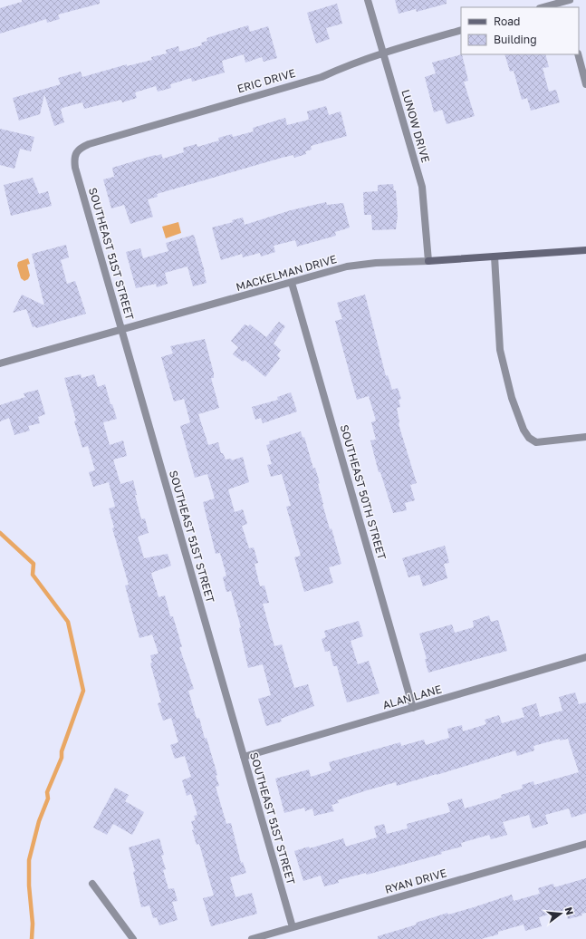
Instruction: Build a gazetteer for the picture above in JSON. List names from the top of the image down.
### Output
{
  "streets": {
    "street": [
      "ERIC DRIVE",
      "LUNOW DRIVE",
      "SOUTHEAST 51ST STREET",
      "MACKELMAN DRIVE",
      "SOUTHEAST 50TH STREET",
      "ALAN LANE",
      "RYAN DRIVE"
    ]
  },
  "crossings": [
    ["ERIC DRIVE", "LUNOW DRIVE"],
    ["ERIC DRIVE", "SOUTHEAST 51ST STREET"],
    ["LUNOW DRIVE", "MACKELMAN DRIVE"],
    ["SOUTHEAST 51ST STREET", "MACKELMAN DRIVE"],
    ["SOUTHEAST 51ST STREET", "ALAN LANE"],
    ["SOUTHEAST 51ST STREET", "RYAN DRIVE"],
    ["MACKELMAN DRIVE", "SOUTHEAST 50TH STREET"],
    ["SOUTHEAST 50TH STREET", "ALAN LANE"]
  ],
  "legend": ["Road", "Building"],
  "north": "right"
}
